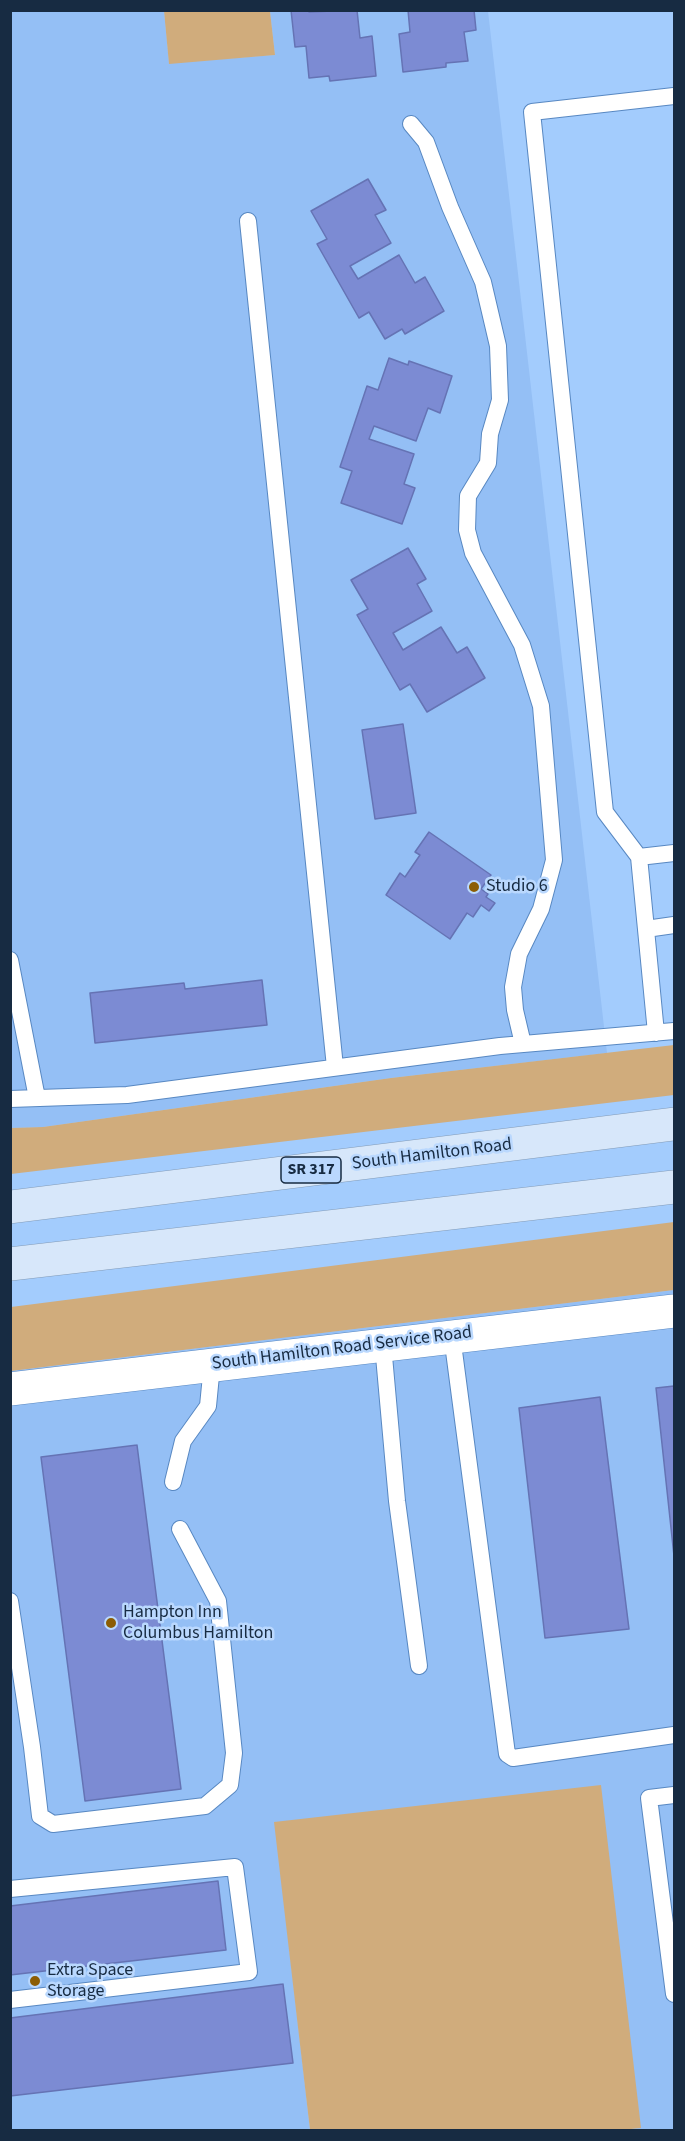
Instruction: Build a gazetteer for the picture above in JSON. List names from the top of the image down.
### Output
{
  "streets": {
    "main road": ["South Hamilton Road", "SR 317"],
    "street": ["South Hamilton Road Service Road"]
  },
  "places": ["Studio 6", "Hampton Inn Columbus Hamilton", "Extra Space Storage"]
}
